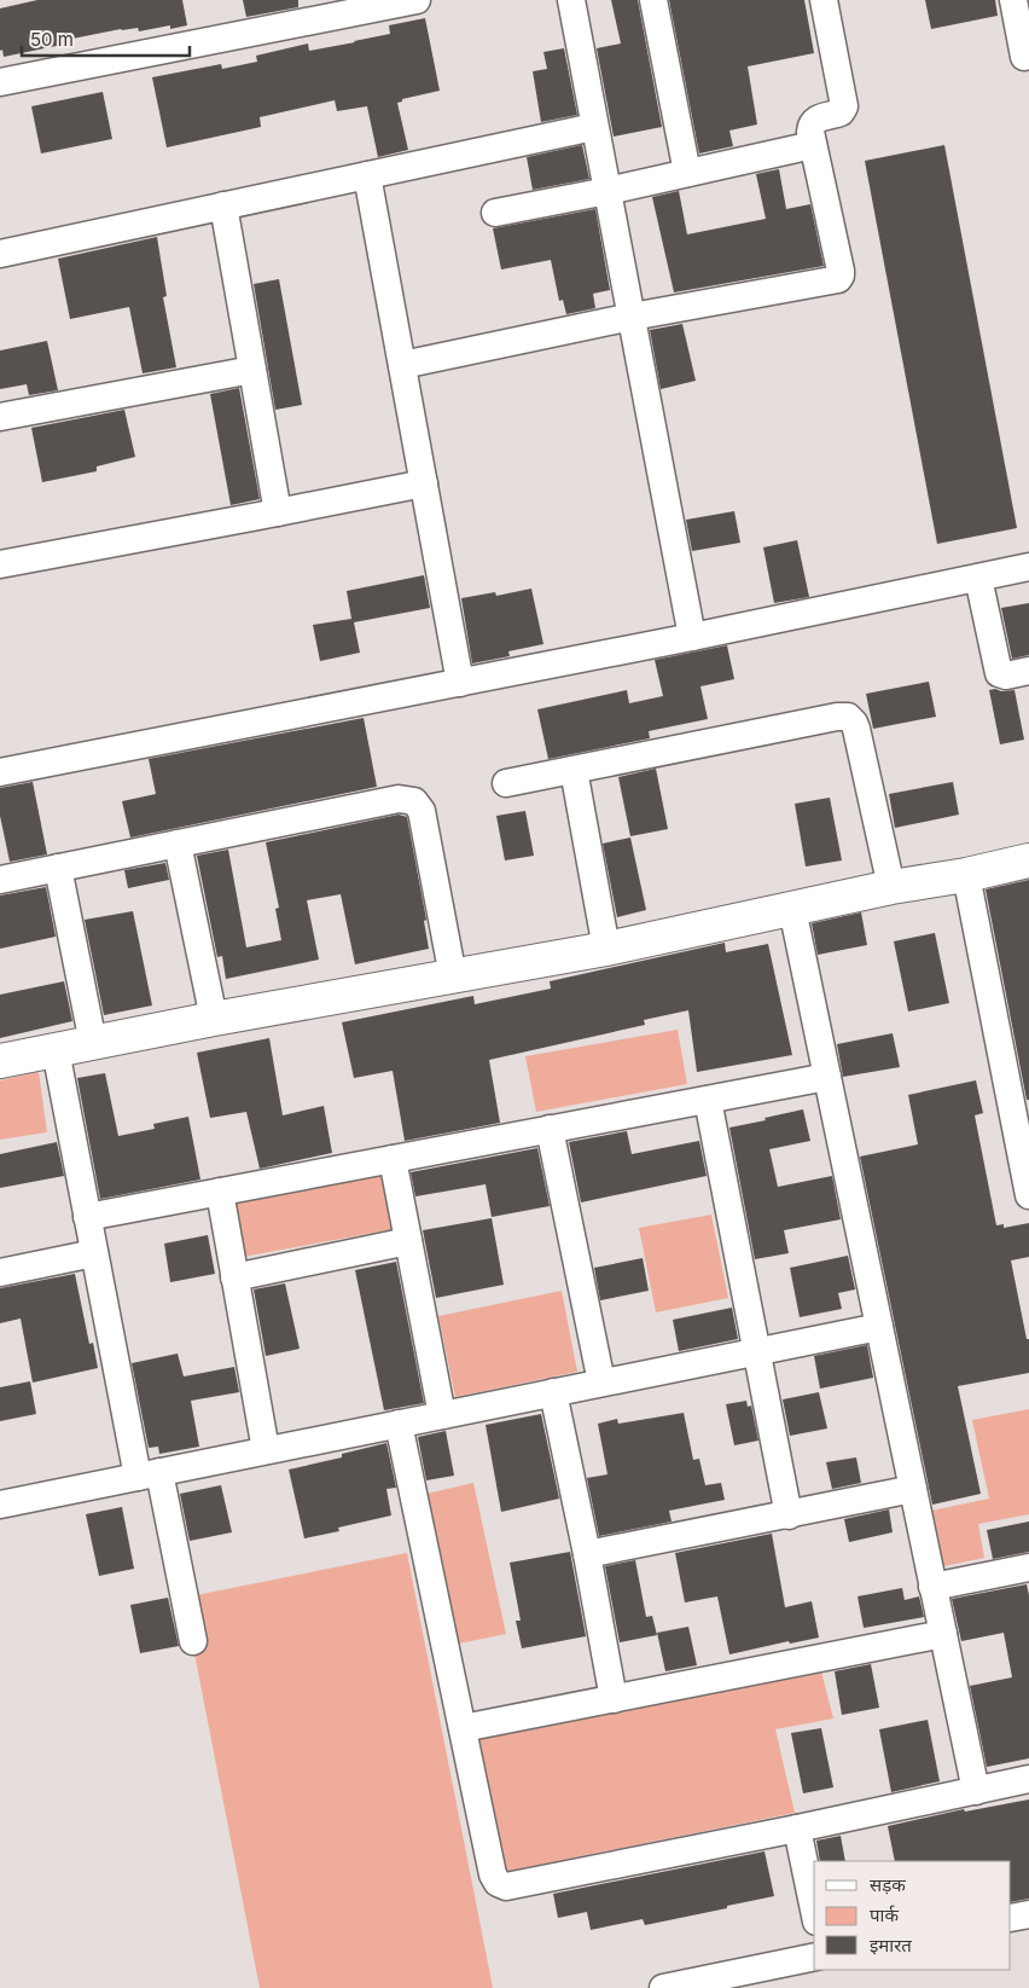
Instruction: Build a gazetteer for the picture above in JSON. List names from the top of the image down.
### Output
{
  "legend": ["सड़क", "पार्क", "इमारत"],
  "scale_bar": "50 m"
}
